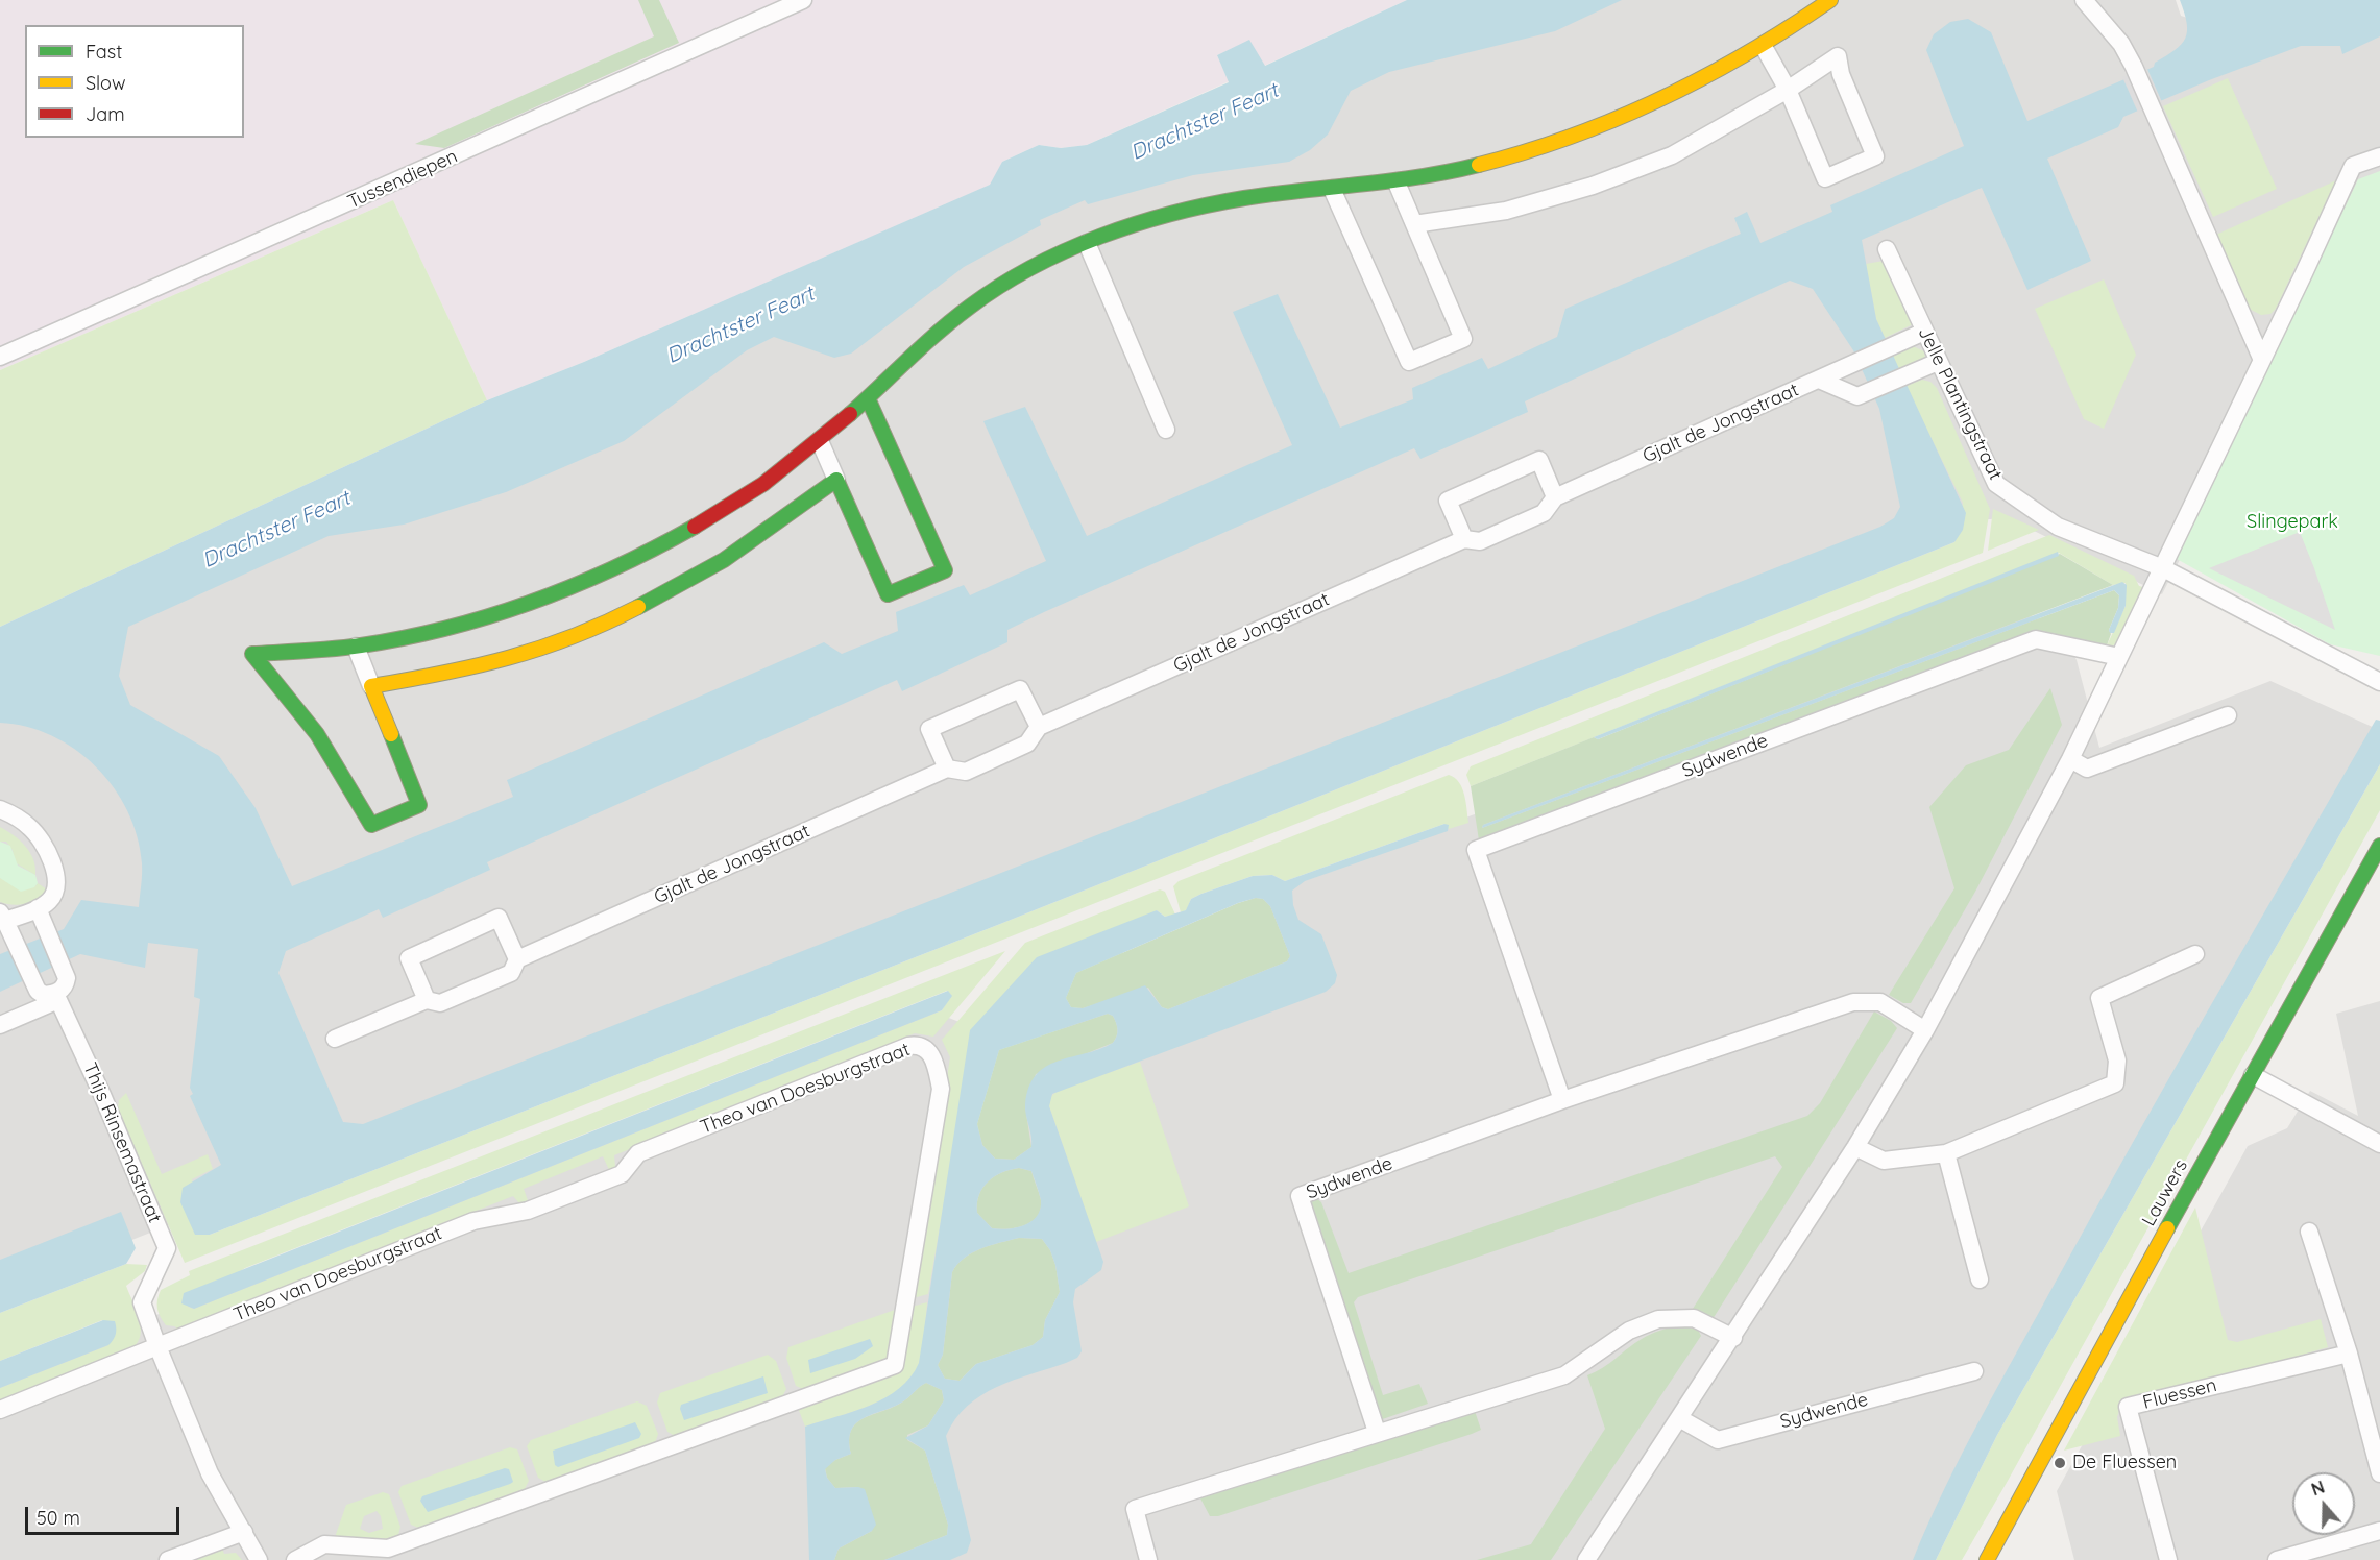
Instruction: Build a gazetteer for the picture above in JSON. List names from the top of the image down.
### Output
{
  "streets": {
    "street": [
      "Tussendiepen",
      "Jelle Plantingstraat",
      "Gjalt de Jongstraat",
      "Sydwende",
      "Theo van Doesburgstraat",
      "Thijs Rinsemastraat",
      "Lauwers",
      "Fluessen"
    ]
  },
  "crossings": [
    ["Jelle Plantingstraat", "Gjalt de Jongstraat"],
    ["Theo van Doesburgstraat", "Thijs Rinsemastraat"]
  ],
  "water": ["Drachtster Feart"],
  "parks": ["Slingepark"],
  "places": ["De Fluessen"],
  "legend": ["Fast", "Slow", "Jam"],
  "scale_bar": "50 m",
  "north": "top"
}
